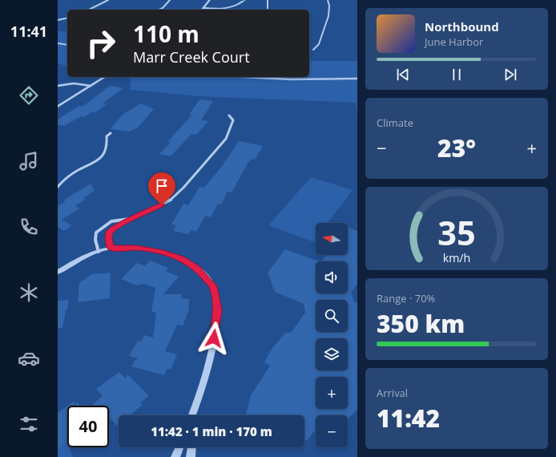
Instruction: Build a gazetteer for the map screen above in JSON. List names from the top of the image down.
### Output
{
  "north": "left",
  "page": {
    "tabs": "11:41",
    "turn": ["110 m", "Marr Creek Court"],
    "song": ["Northbound", "June Harbor"],
    "tile": [
      "Climate",
      ["Range · 70%", "350 km"],
      ["Arrival", "11:42"]
    ],
    "heat": ["−", "23°", "+"],
    "map_buttons": ["+", "−"],
    "limit": "40",
    "trip": "11:42 · 1 min · 170 m",
    "gauge": ["35", "km/h"]
  }
}
